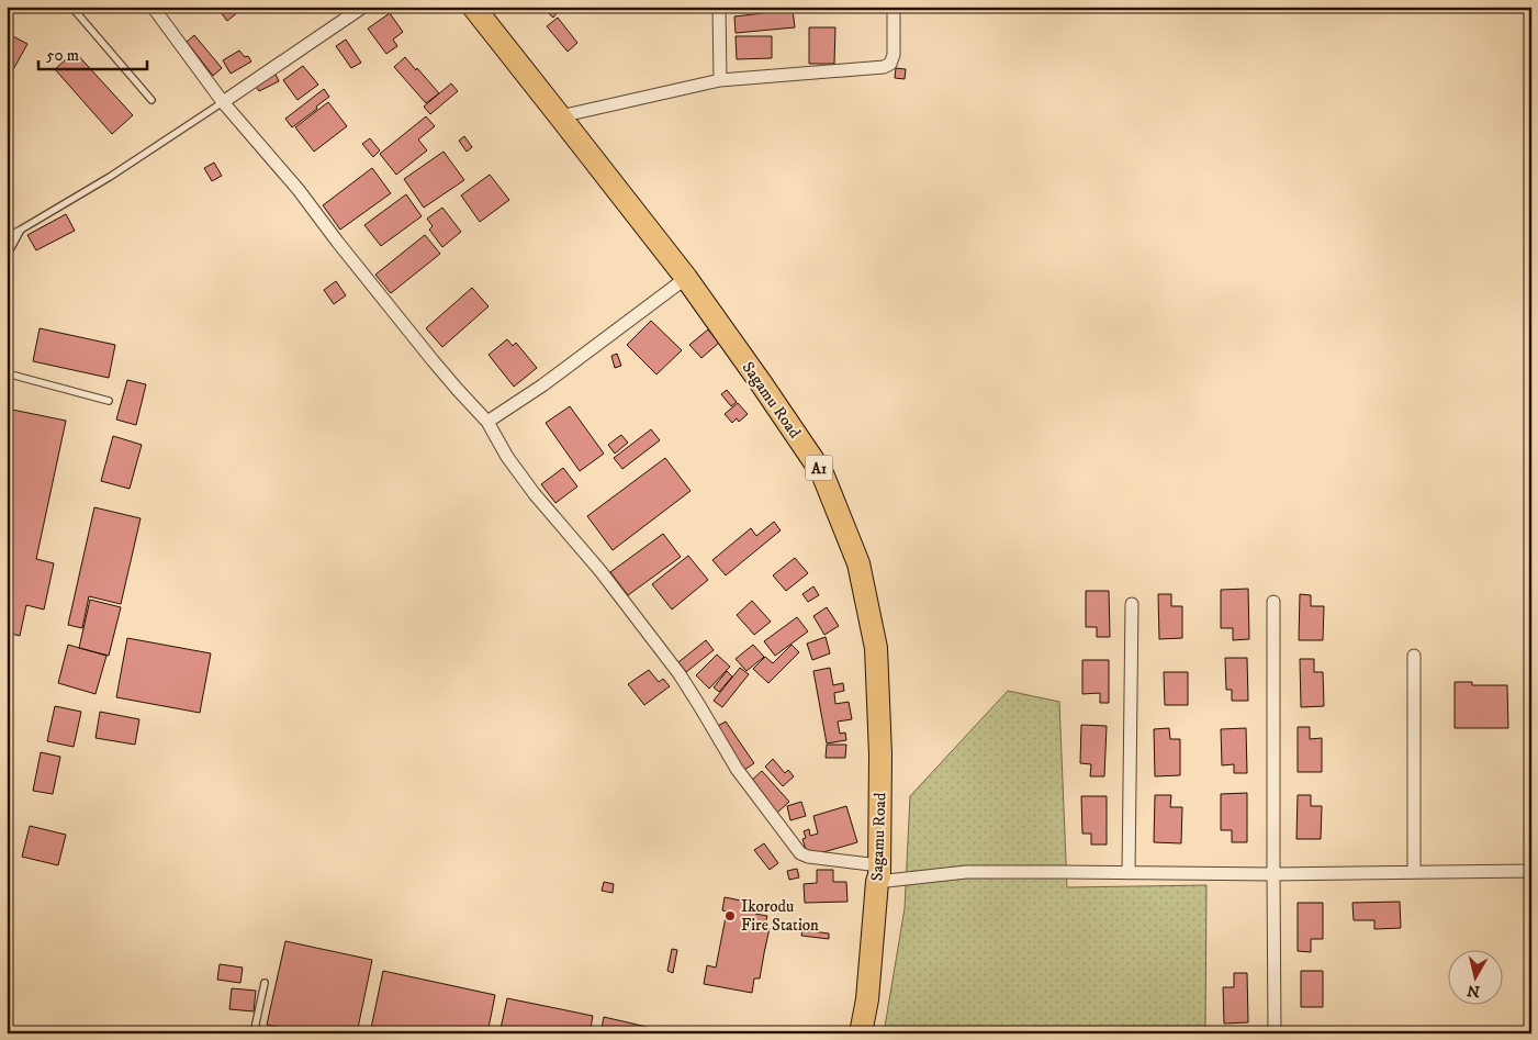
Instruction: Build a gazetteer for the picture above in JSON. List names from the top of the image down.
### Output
{
  "streets": {
    "highway": ["Sagamu Road", "A1"]
  },
  "places": ["Ikorodu Fire Station"],
  "scale_bar": "50 m",
  "north": "bottom"
}
